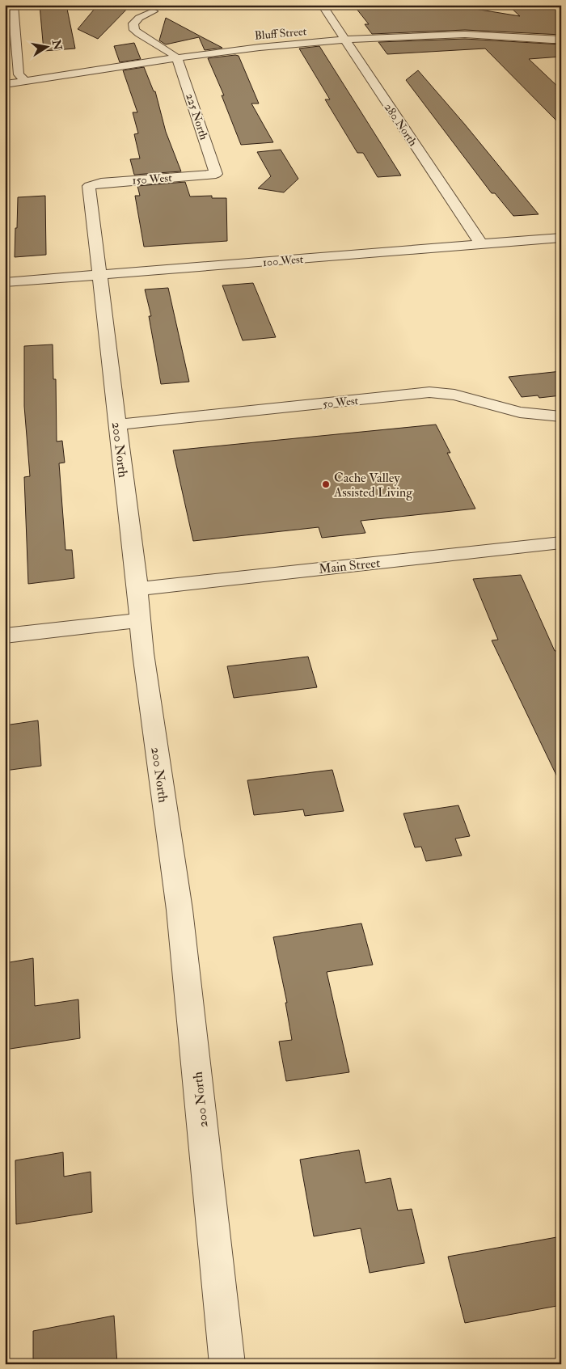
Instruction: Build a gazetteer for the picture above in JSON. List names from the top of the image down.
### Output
{
  "streets": {
    "street": [
      "Bluff Street",
      "225 North",
      "280 North",
      "150 West",
      "100 West",
      "50 West",
      "200 North",
      "Main Street"
    ]
  },
  "crossings": [
    ["Bluff Street", "225 North"],
    ["Bluff Street", "280 North"],
    ["225 North", "150 West"],
    ["280 North", "100 West"],
    ["150 West", "200 North"],
    ["100 West", "200 North"],
    ["50 West", "200 North"],
    ["200 North", "Main Street"]
  ],
  "places": ["Cache Valley Assisted Living"],
  "north": "right"
}
